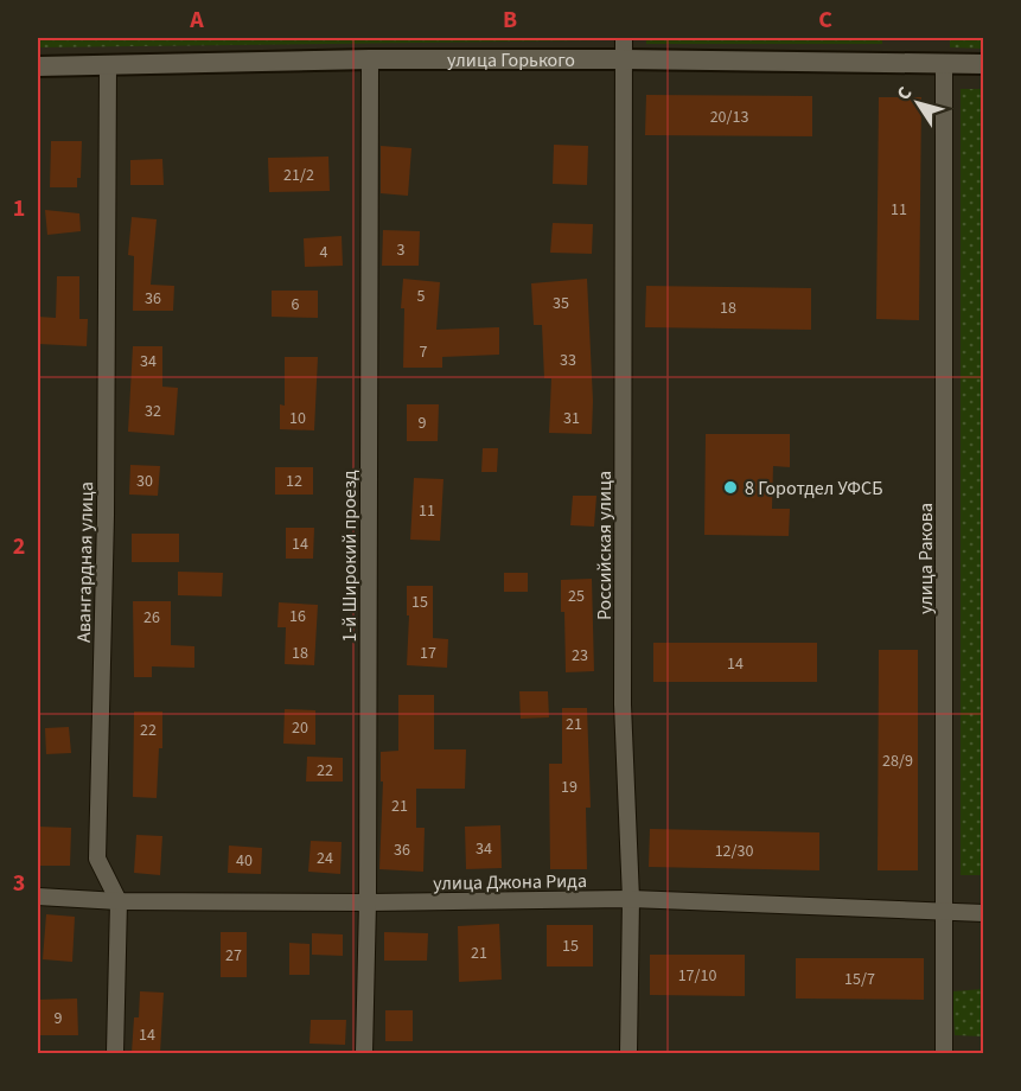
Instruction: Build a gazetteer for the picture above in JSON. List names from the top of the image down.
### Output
{
  "streets": {
    "street": [
      "улица Горького",
      "Российская улица",
      "1-й Широкий проезд",
      "улица Ракова",
      "Авангардная улица",
      "улица Джона Рида"
    ]
  },
  "crossings": [
    ["улица Горького", "Российская улица"],
    ["улица Горького", "1-й Широкий проезд"],
    ["улица Горького", "улица Ракова"],
    ["улица Горького", "Авангардная улица"],
    ["Российская улица", "улица Джона Рида"],
    ["1-й Широкий проезд", "улица Джона Рида"],
    ["улица Ракова", "улица Джона Рида"],
    ["Авангардная улица", "улица Джона Рида"]
  ],
  "places": ["8 Горотдел УФСБ"],
  "house_numbers": [
    "20/13",
    "21/2",
    "11",
    "3",
    "4",
    "5",
    "36",
    "35",
    "6",
    "18",
    "7",
    "33",
    "34",
    "32",
    "10",
    "31",
    "9",
    "30",
    "12",
    "11",
    "14",
    "25",
    "15",
    "16",
    "26",
    "18",
    "17",
    "23",
    "14",
    "21",
    "20",
    "22",
    "28/9",
    "22",
    "19",
    "21",
    "34",
    "36",
    "12/30",
    "24",
    "40",
    "15",
    "21",
    "27",
    "17/10",
    "15/7",
    "9",
    "14"
  ],
  "north": "top left",
  "grid": {
    "columns": ["A", "B", "C"],
    "rows": ["1", "2", "3"]
  }
}
